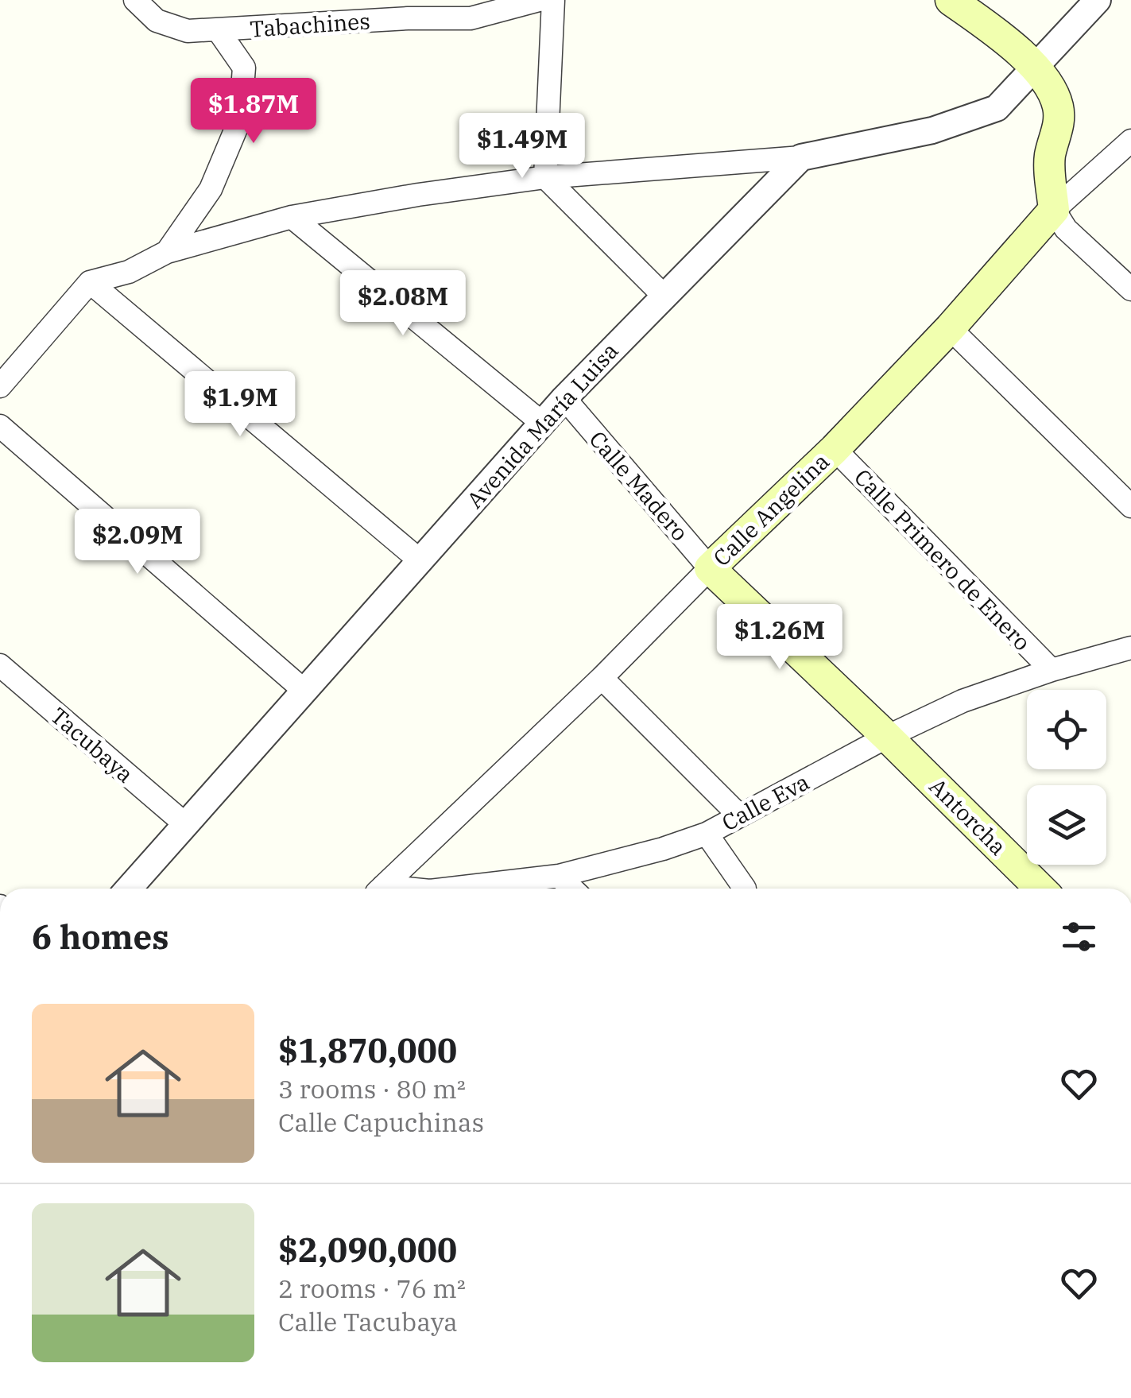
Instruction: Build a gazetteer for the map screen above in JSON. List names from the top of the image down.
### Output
{
  "streets": {
    "main road": ["Calle Madero", "Calle Angelina", "Antorcha"],
    "street": [
      "Tabachines",
      "Avenida María Luisa",
      "Calle Primero de Enero",
      "Tacubaya",
      "Calle Eva"
    ]
  },
  "crossings": [
    ["Avenida María Luisa", "Calle Madero"],
    ["Avenida María Luisa", "Tacubaya"],
    ["Calle Madero", "Calle Angelina"],
    ["Calle Madero", "Calle Eva"],
    ["Calle Madero", "Antorcha"],
    ["Calle Angelina", "Calle Primero de Enero"],
    ["Calle Primero de Enero", "Calle Eva"],
    ["Calle Eva", "Antorcha"]
  ],
  "page": {
    "price": [
      "$1.87M",
      "$1.49M",
      "$2.08M",
      "$1.9M",
      "$2.09M",
      "$1.26M"
    ],
    "heading": "6 homes",
    "list": [
      {
        "name": "$1,870,000",
        "note": "3 rooms · 80 m² · Calle Capuchinas"
      },
      {
        "name": "$2,090,000",
        "note": "2 rooms · 76 m² · Calle Tacubaya"
      }
    ]
  }
}
